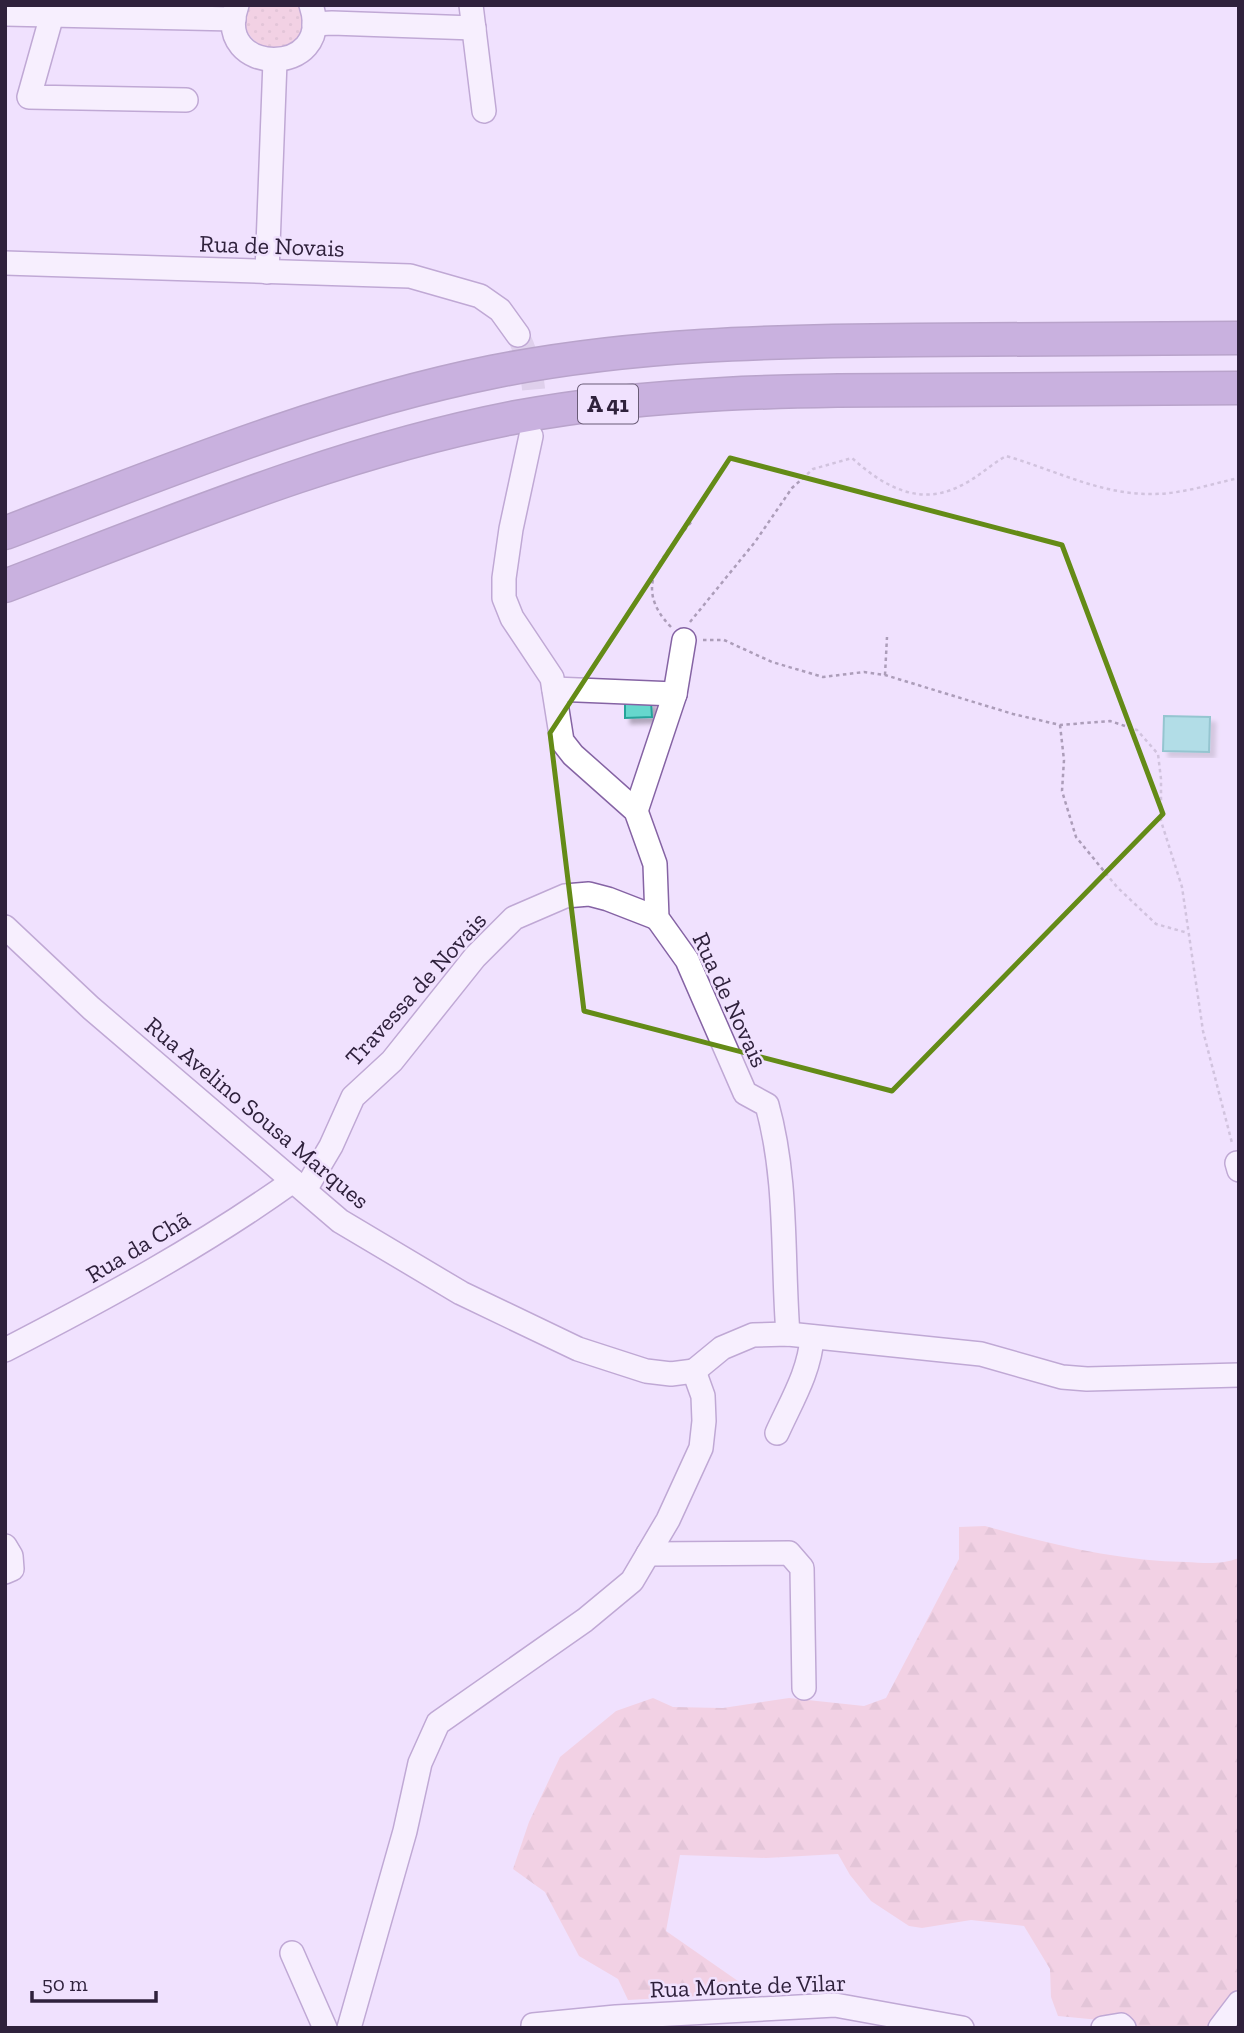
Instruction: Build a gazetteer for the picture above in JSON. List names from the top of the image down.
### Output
{
  "streets": {
    "highway": ["A 41"],
    "street": [
      "Rua de Novais",
      "Travessa de Novais",
      "Rua Avelino Sousa Marques",
      "Rua da Chã",
      "Rua Monte de Vilar"
    ]
  },
  "crossings": [
    ["Rua de Novais", "Travessa de Novais"],
    ["Travessa de Novais", "Rua Avelino Sousa Marques"],
    ["Travessa de Novais", "Rua da Chã"],
    ["Rua Avelino Sousa Marques", "Rua da Chã"]
  ],
  "scale_bar": "50 m"
}
